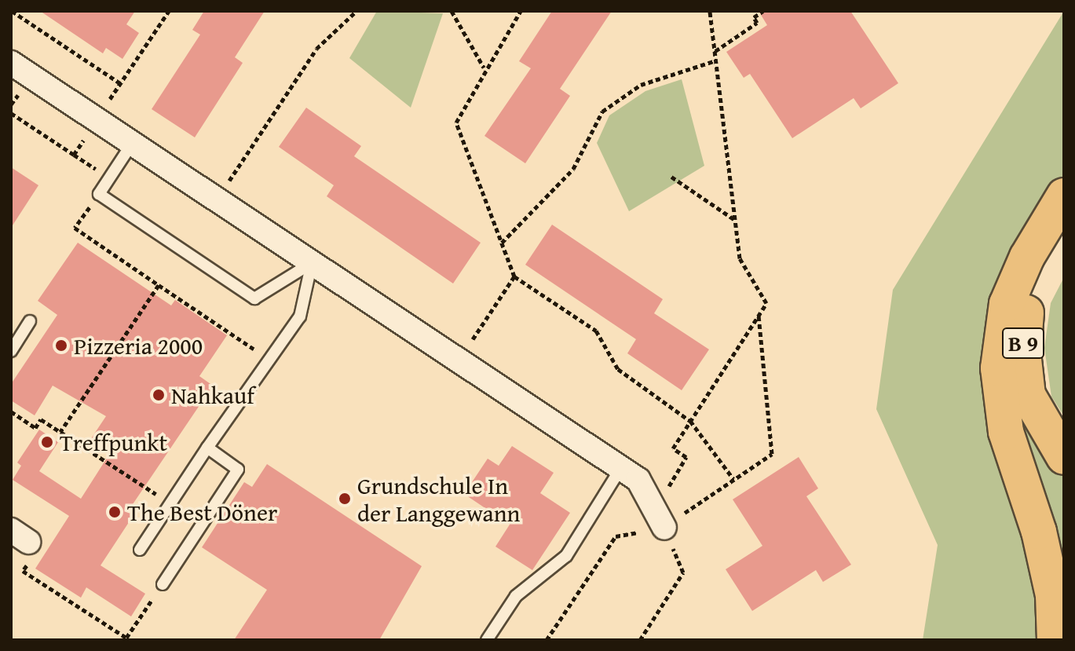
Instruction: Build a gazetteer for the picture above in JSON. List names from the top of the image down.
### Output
{
  "streets": {
    "highway": ["B 9"]
  },
  "places": [
    "Pizzeria 2000",
    "Nahkauf",
    "Treffpunkt",
    "Grundschule In der Langgewann",
    "The Best Döner"
  ]
}
